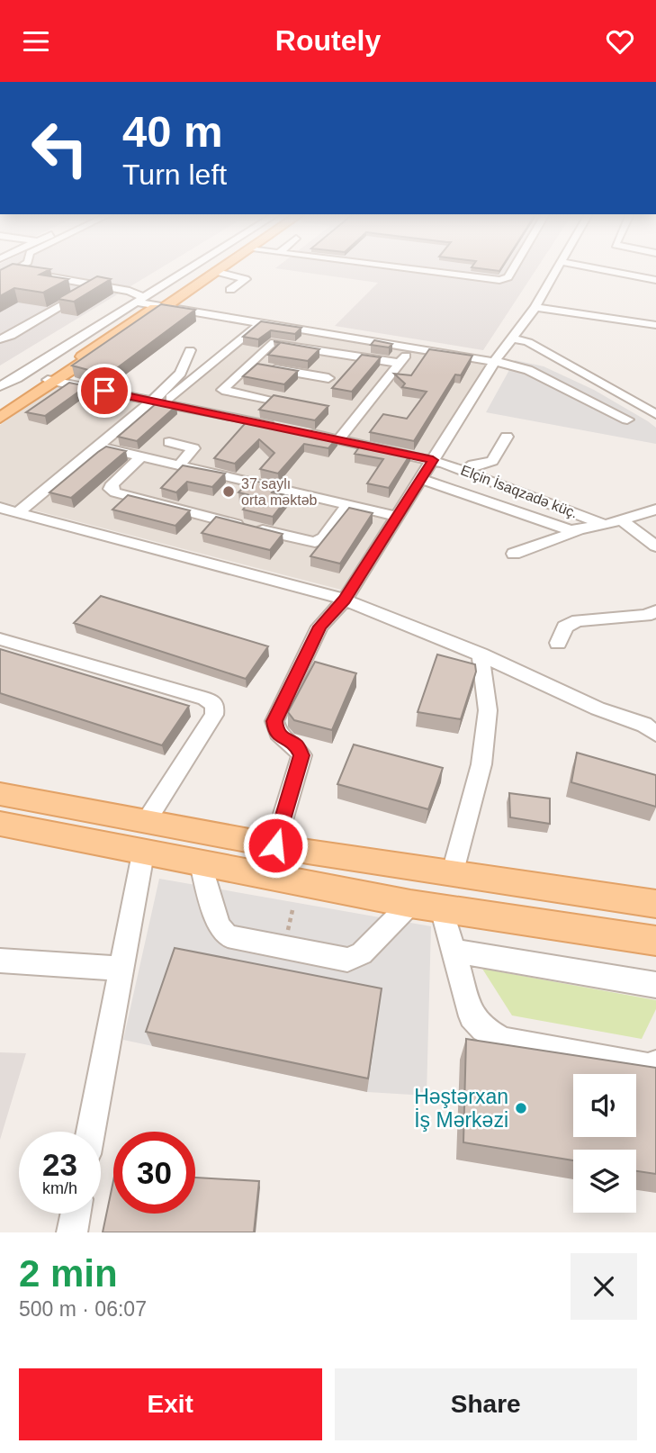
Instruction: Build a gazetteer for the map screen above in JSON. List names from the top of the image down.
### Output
{
  "streets": {
    "street": ["Elçin İsaqzadə küç."]
  },
  "places": ["37 saylı orta məktəb", "Həştərxan İş Mərkəzi"],
  "page": {
    "header": "Routely",
    "turn": ["40 m", "Turn left"],
    "speed": "23 km/h",
    "limit": "30",
    "heading": ["2 min", "500 m · 06:07"],
    "buttons": ["Exit", "Share"]
  }
}
